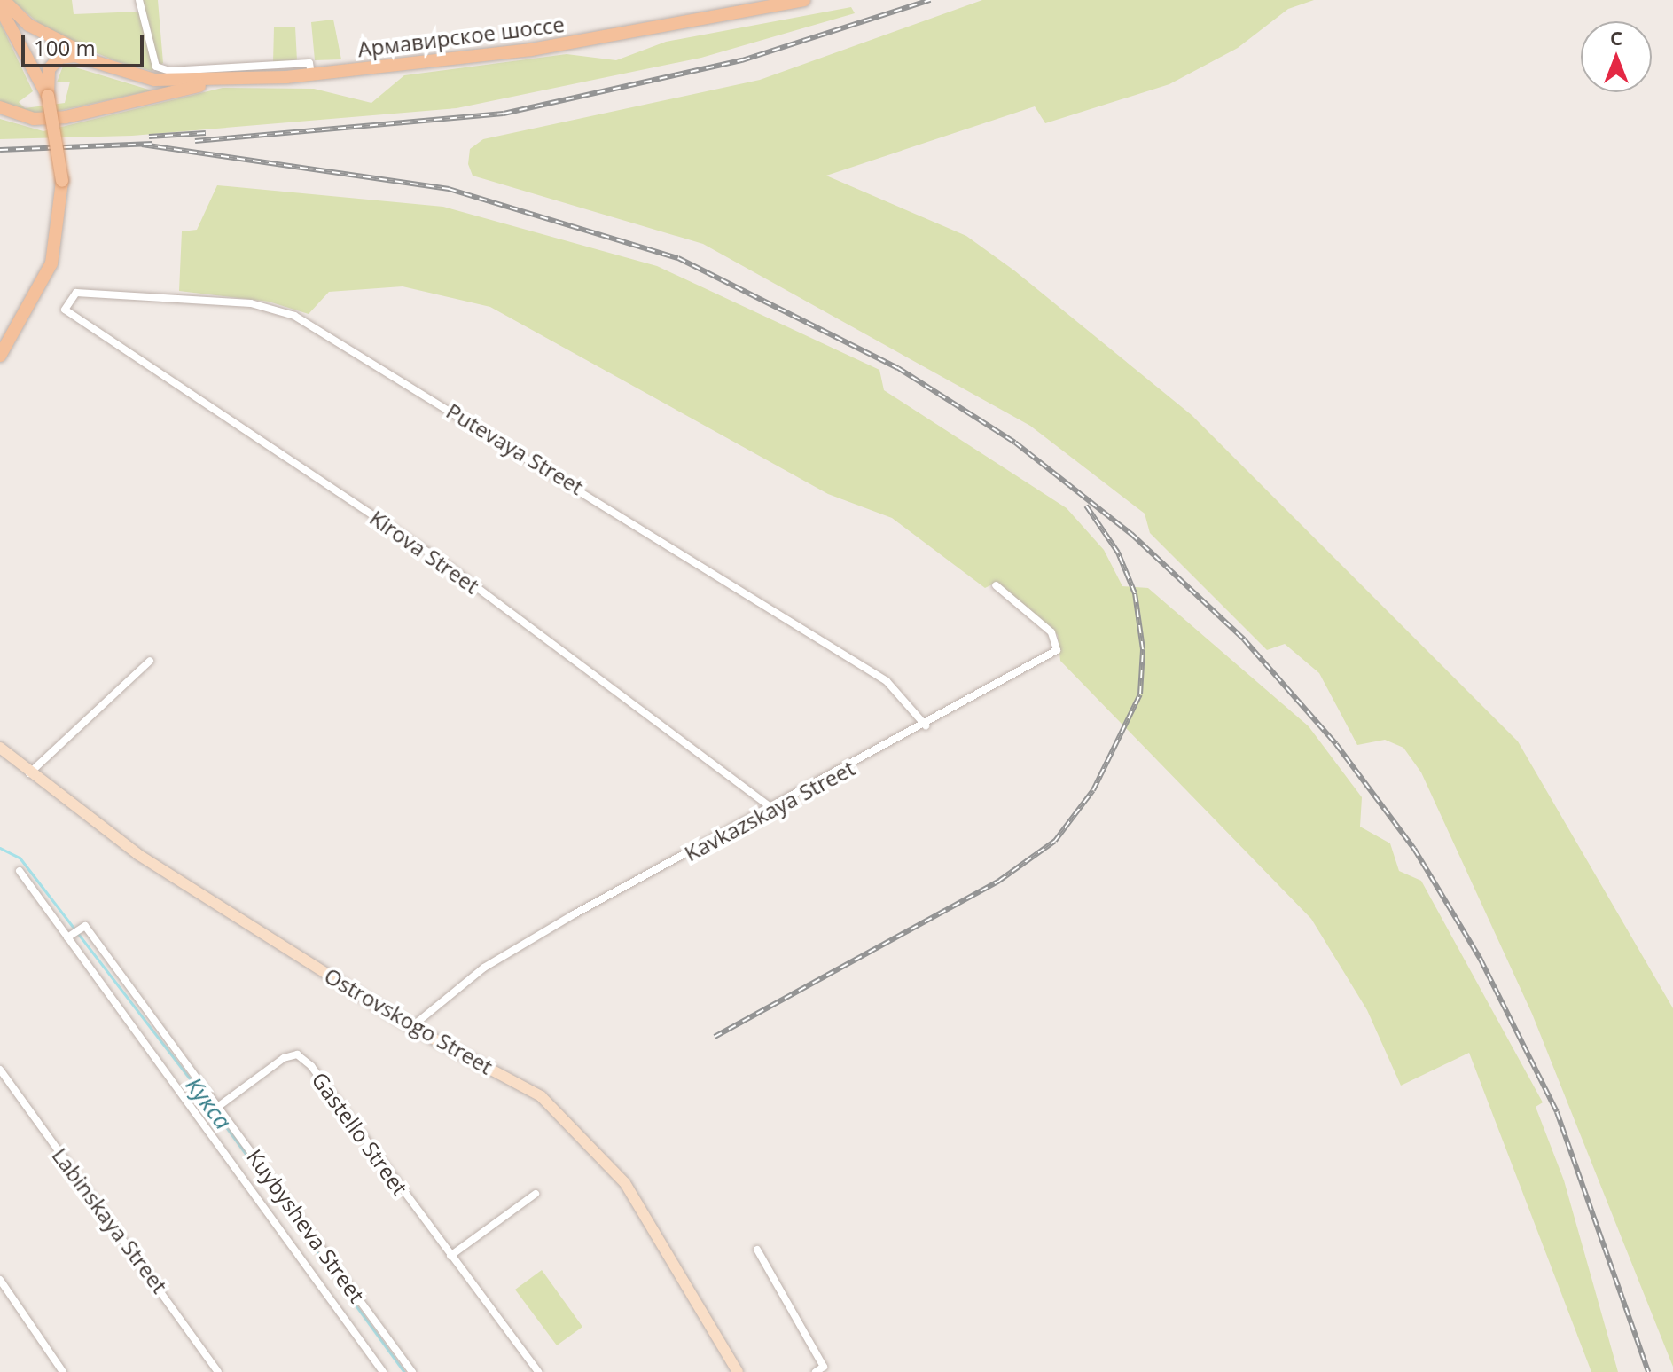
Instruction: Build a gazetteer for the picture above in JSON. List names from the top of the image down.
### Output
{
  "streets": {
    "main road": ["Армавирское шоссе"],
    "street": [
      "Putevaya Street",
      "Kirova Street",
      "Kavkazskaya Street",
      "Ostrovskogo Street",
      "Gastello Street",
      "Labinskaya Street",
      "Kuybysheva Street"
    ]
  },
  "crossings": [
    ["Putevaya Street", "Kirova Street"],
    ["Putevaya Street", "Kavkazskaya Street"],
    ["Kirova Street", "Kavkazskaya Street"],
    ["Kavkazskaya Street", "Ostrovskogo Street"],
    ["Gastello Street", "Kuybysheva Street"]
  ],
  "water": ["Кукса"],
  "scale_bar": "100 m",
  "north": "top"
}
